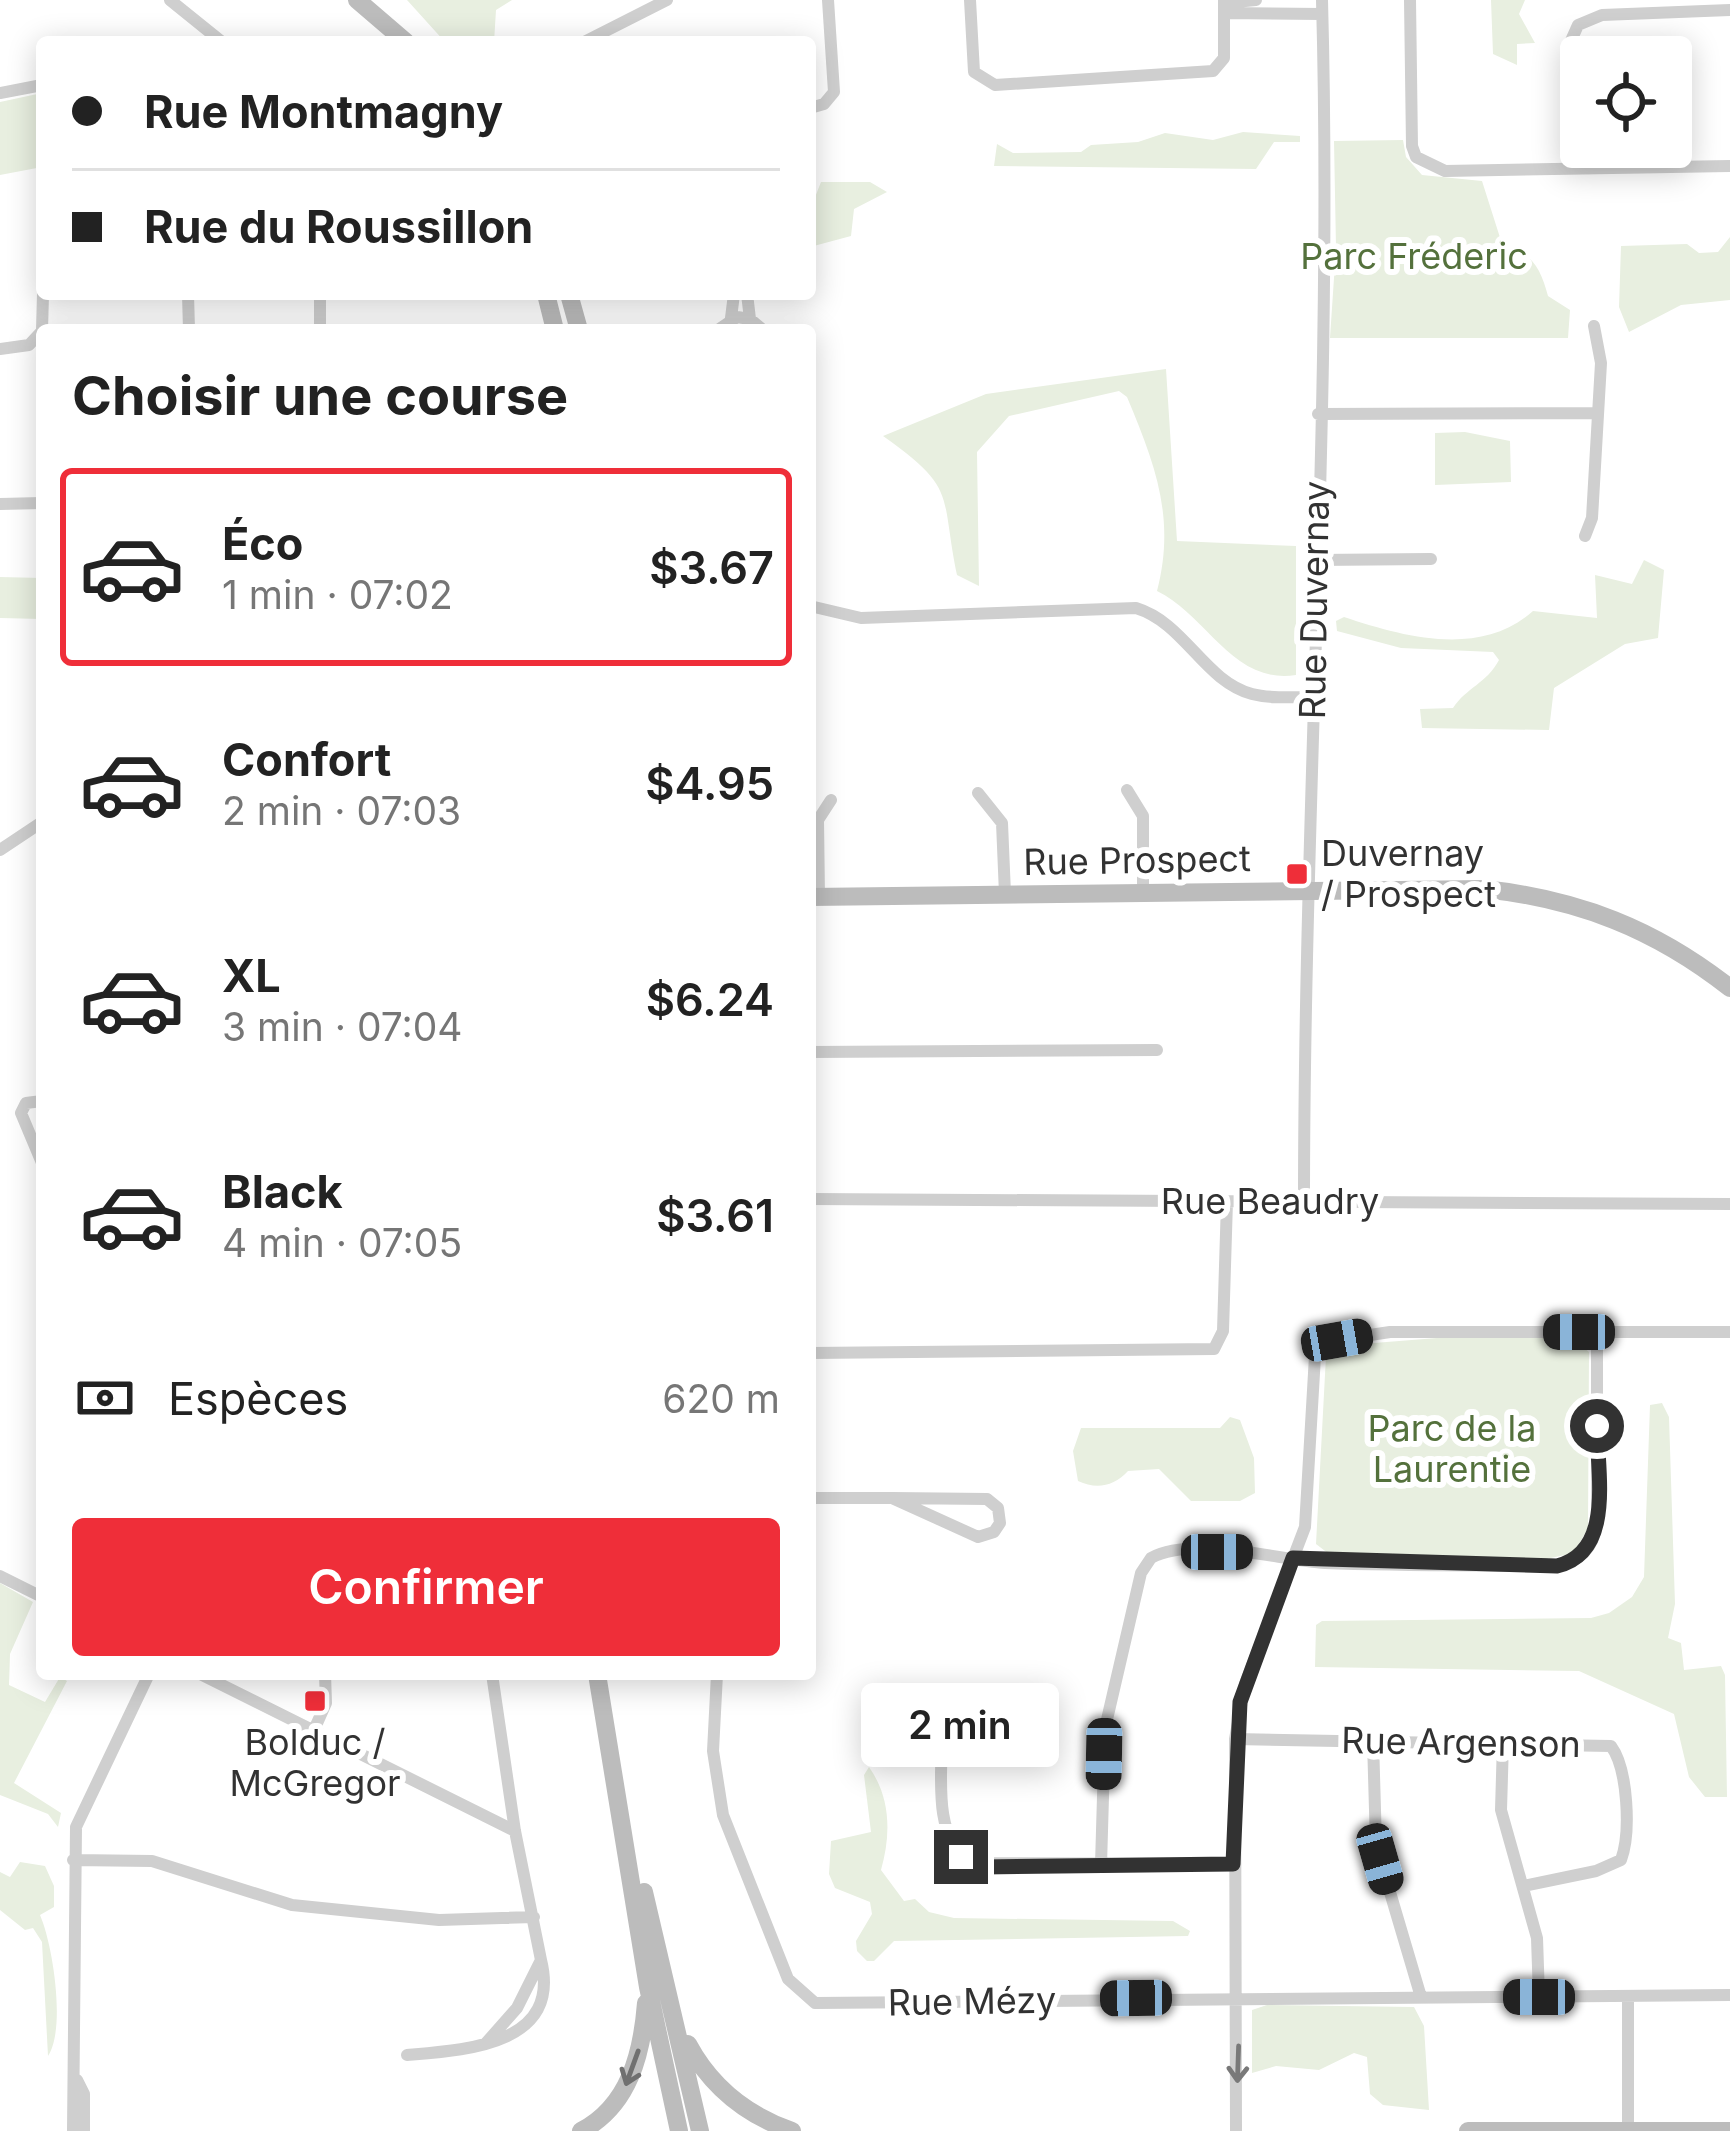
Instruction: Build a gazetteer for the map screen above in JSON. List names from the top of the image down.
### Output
{
  "streets": {
    "main road": ["Rue Prospect"],
    "street": [
      "Rue Duvernay",
      "Rue Beaudry",
      "Rue Argenson",
      "Rue Mézy"
    ]
  },
  "crossings": [
    ["Rue Duvernay", "Rue Prospect"],
    ["Rue Duvernay", "Rue Beaudry"]
  ],
  "parks": ["Parc Fréderic", "Parc de la Laurentie"],
  "places": {
    "transit": ["Duvernay / Prospect", "Bolduc / McGregor"]
  },
  "page": {
    "banner": ["Rue Montmagny", "Rue du Roussillon"],
    "heading": "Choisir une course",
    "list": [
      {
        "name": "Éco",
        "note": "1 min · 07:02",
        "value": "$3.67"
      },
      {
        "name": "Confort",
        "note": "2 min · 07:03",
        "value": "$4.95"
      },
      {
        "name": "XL",
        "note": "3 min · 07:04",
        "value": "$6.24"
      },
      {
        "name": "Black",
        "note": "4 min · 07:05",
        "value": "$3.61"
      }
    ],
    "pay": ["Espèces", "620 m"],
    "buttons": "Confirmer",
    "bubble": "2 min"
  }
}
